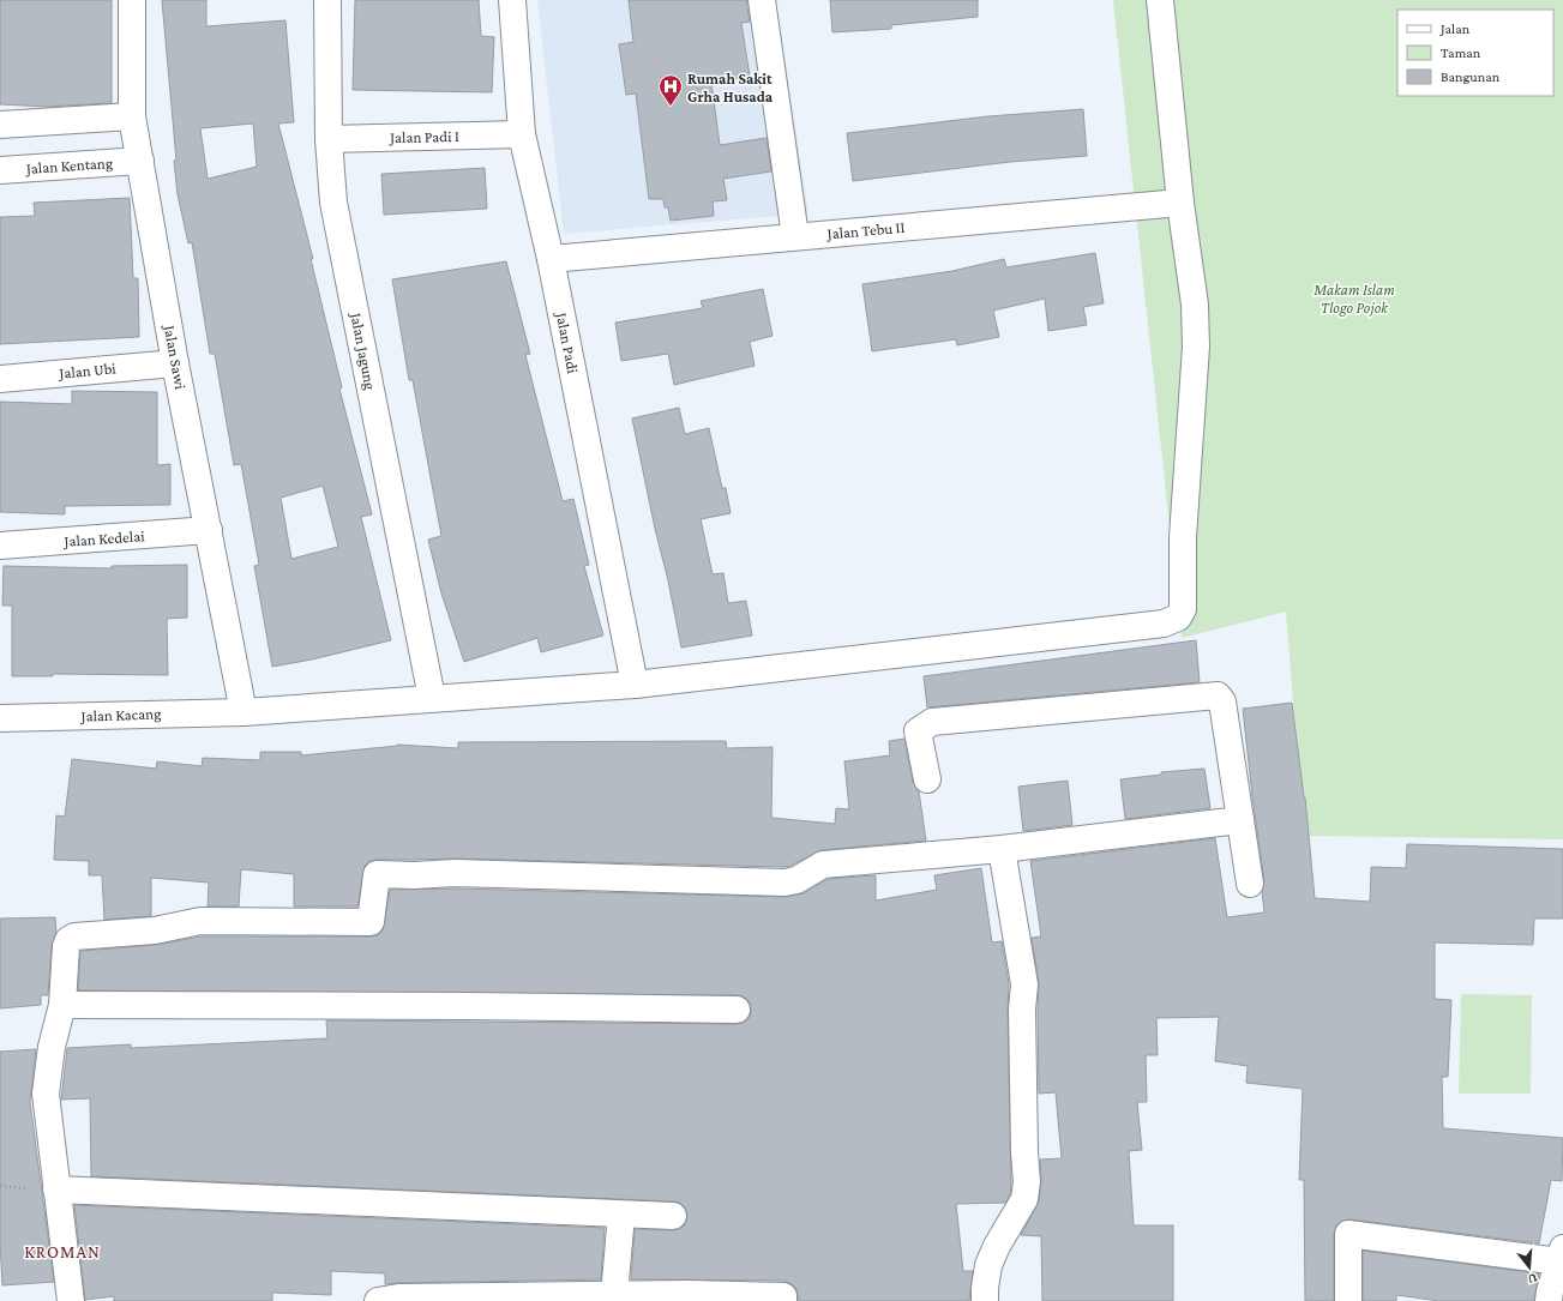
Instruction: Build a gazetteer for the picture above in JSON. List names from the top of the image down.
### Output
{
  "streets": {
    "street": [
      "Jalan Padi I",
      "Jalan Kentang",
      "Jalan Tebu II",
      "Jalan Padi",
      "Jalan Jagung",
      "Jalan Sawi",
      "Jalan Ubi",
      "Jalan Kedelai",
      "Jalan Kacang"
    ]
  },
  "crossings": [
    ["Jalan Padi I", "Jalan Padi"],
    ["Jalan Padi I", "Jalan Jagung"],
    ["Jalan Kentang", "Jalan Sawi"],
    ["Jalan Tebu II", "Jalan Padi"],
    ["Jalan Tebu II", "Jalan Kacang"],
    ["Jalan Padi", "Jalan Kacang"],
    ["Jalan Jagung", "Jalan Kacang"],
    ["Jalan Sawi", "Jalan Ubi"],
    ["Jalan Sawi", "Jalan Kedelai"],
    ["Jalan Sawi", "Jalan Kacang"]
  ],
  "districts": ["KROMAN"],
  "parks": ["Makam Islam Tlogo Pojok"],
  "places": {
    "hospital": ["Rumah Sakit Grha Husada"]
  },
  "legend": ["Jalan", "Taman", "Bangunan"],
  "north": "bottom"
}
